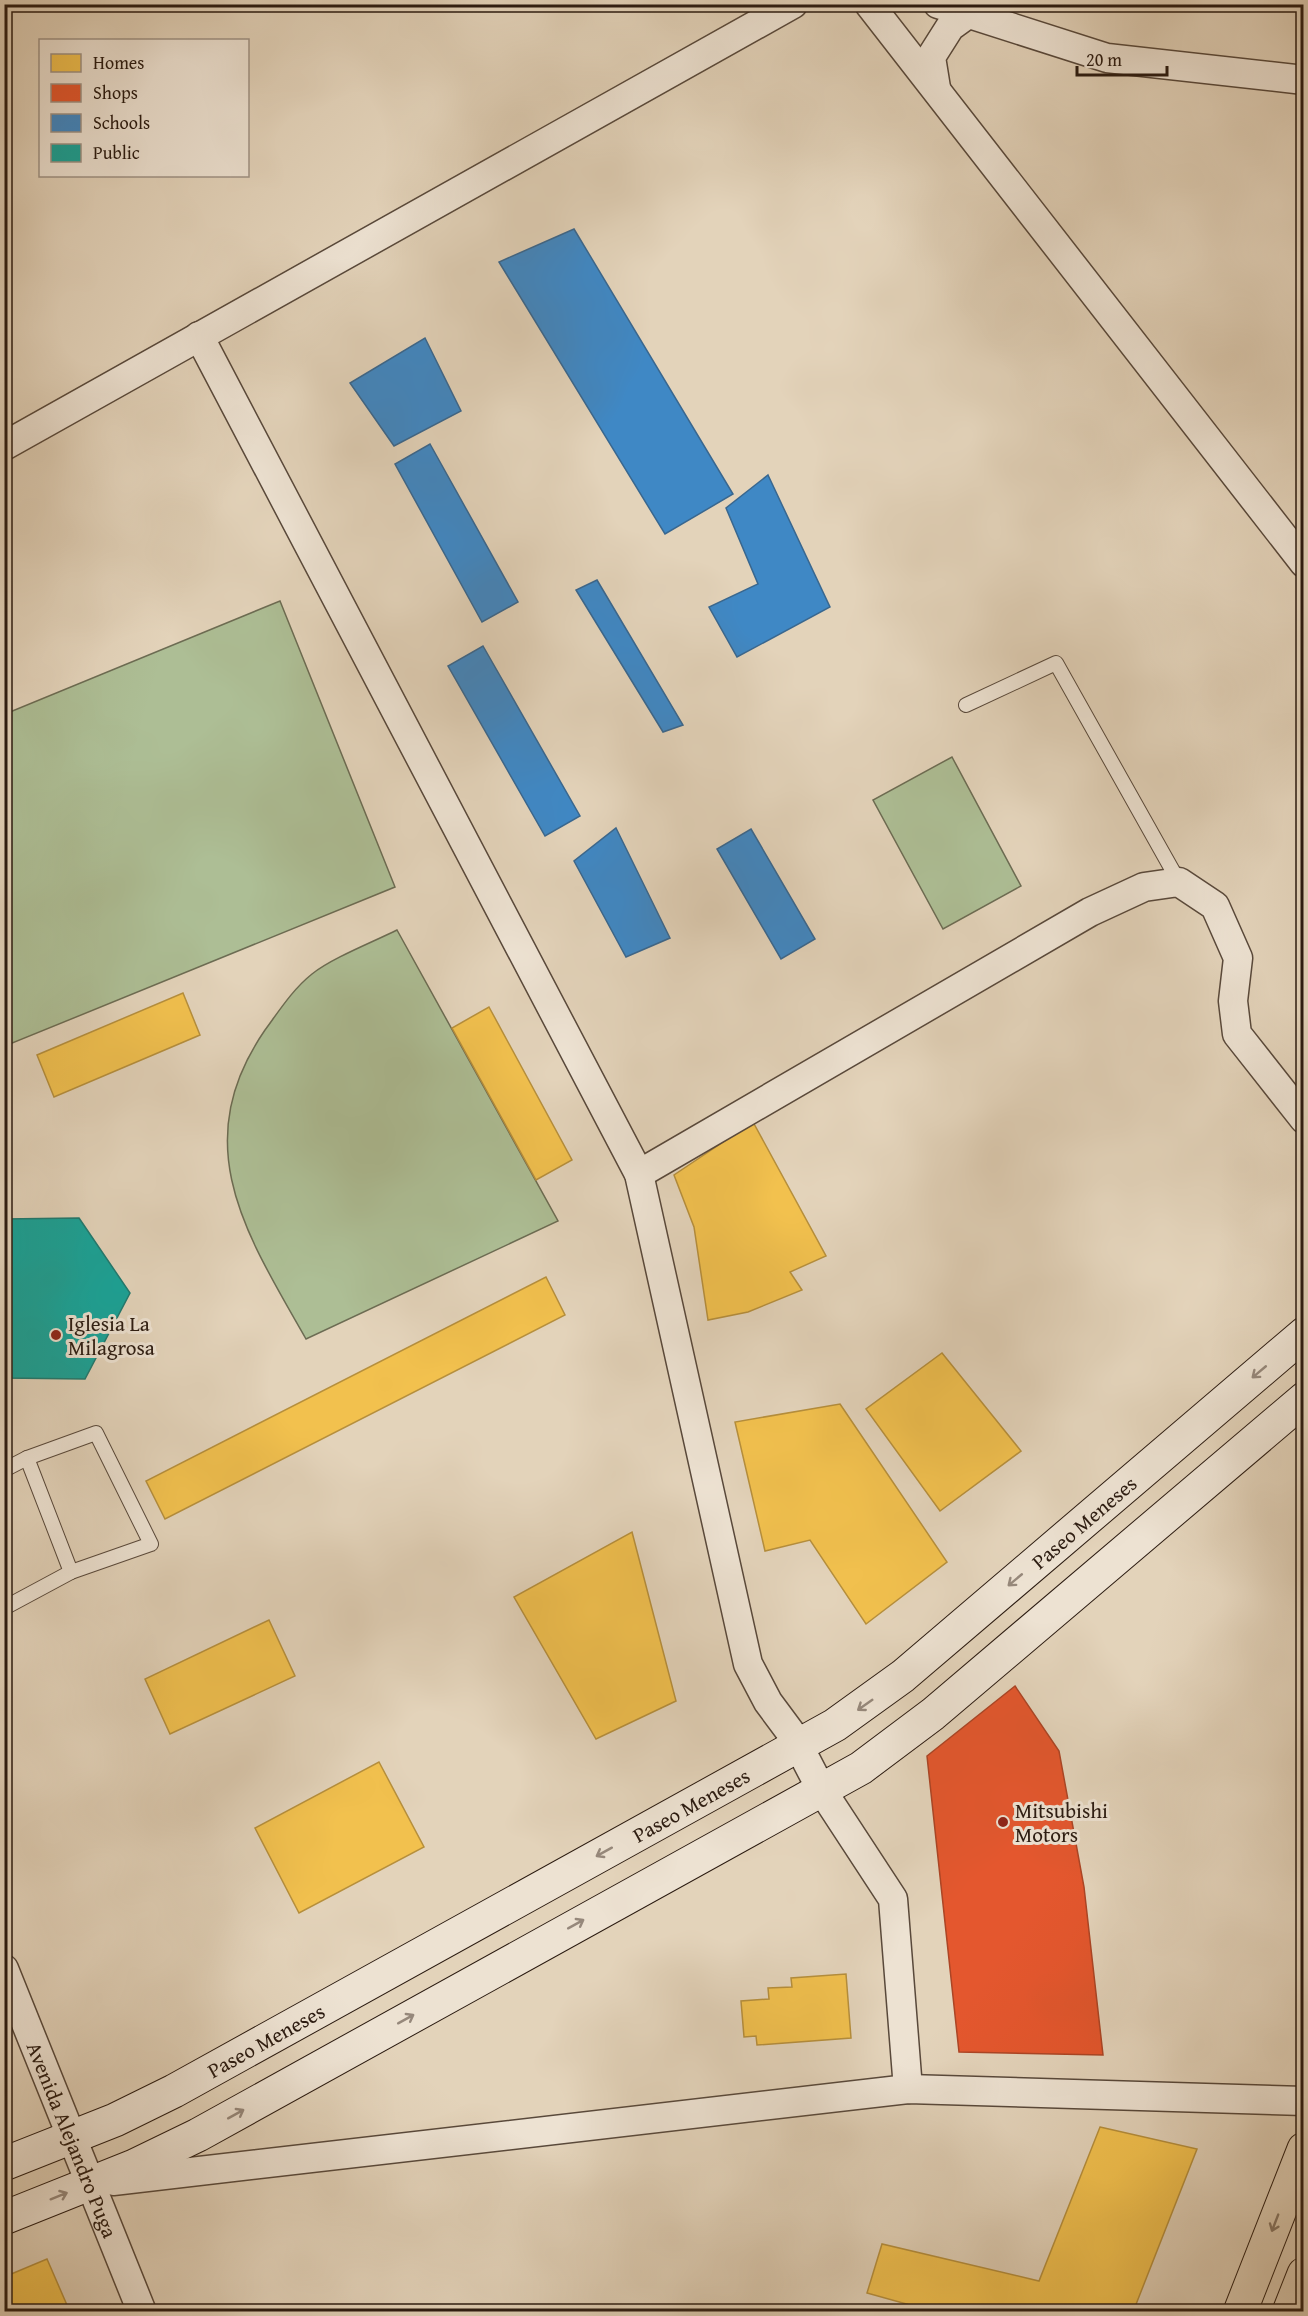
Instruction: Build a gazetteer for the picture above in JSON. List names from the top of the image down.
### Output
{
  "streets": {
    "street": ["Paseo Meneses", "Avenida Alejandro Puga"]
  },
  "crossings": [
    ["Paseo Meneses", "Avenida Alejandro Puga"]
  ],
  "places": ["Iglesia La Milagrosa", "Mitsubishi Motors"],
  "legend": [
    "Homes",
    "Shops",
    "Schools",
    "Public"
  ],
  "scale_bar": "20 m"
}
